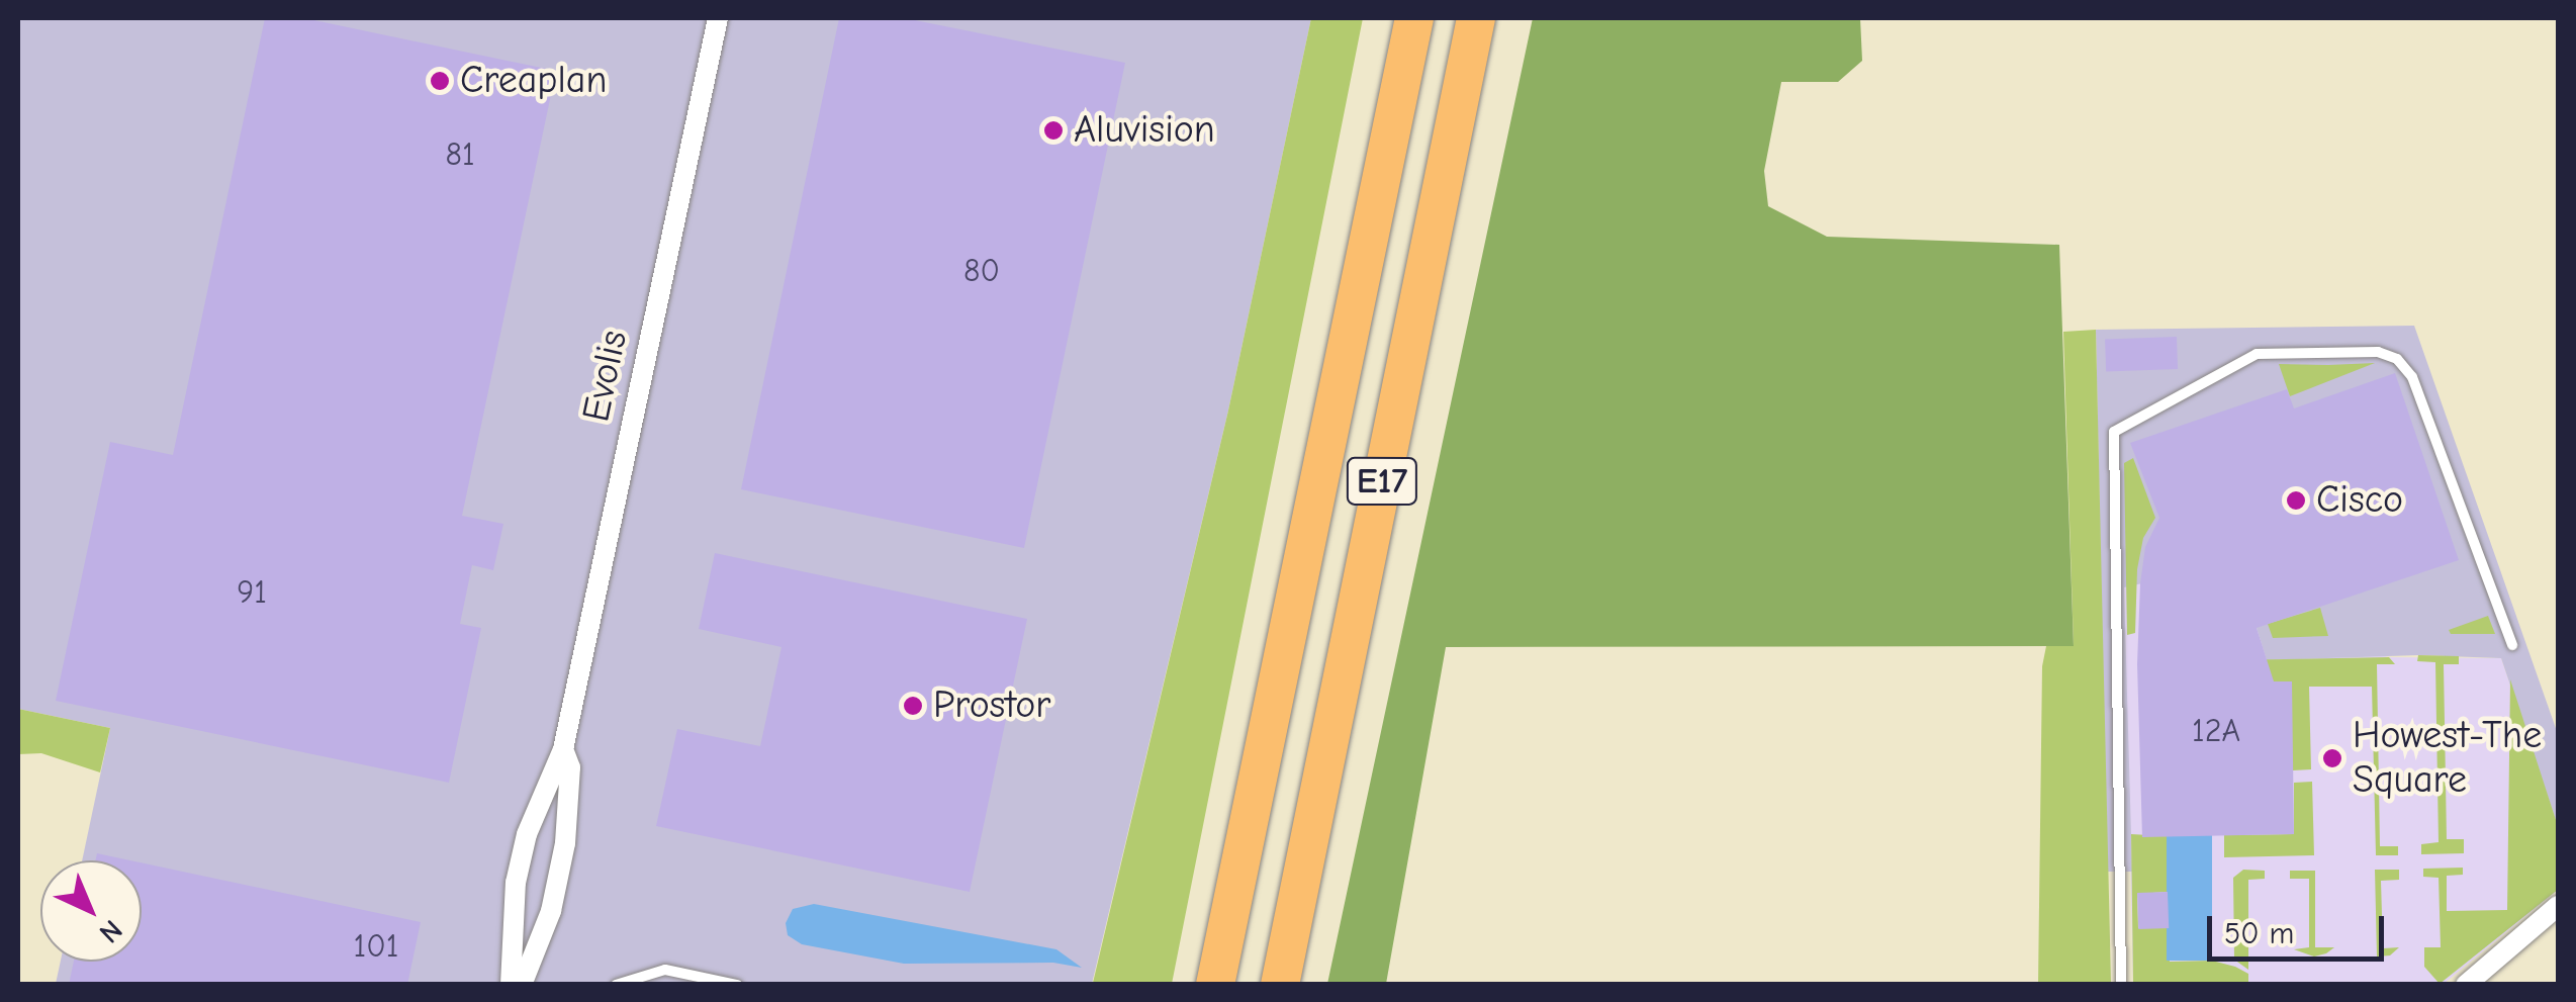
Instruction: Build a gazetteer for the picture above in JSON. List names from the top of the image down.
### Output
{
  "streets": {
    "highway": ["E17"],
    "street": ["Evolis"]
  },
  "places": [
    "Creaplan",
    "Aluvision",
    "Cisco",
    "Prostor",
    "Howest-The Square"
  ],
  "house_numbers": [
    "81",
    "80",
    "91",
    "12A",
    "101"
  ],
  "scale_bar": "50 m",
  "north": "bottom right"
}
